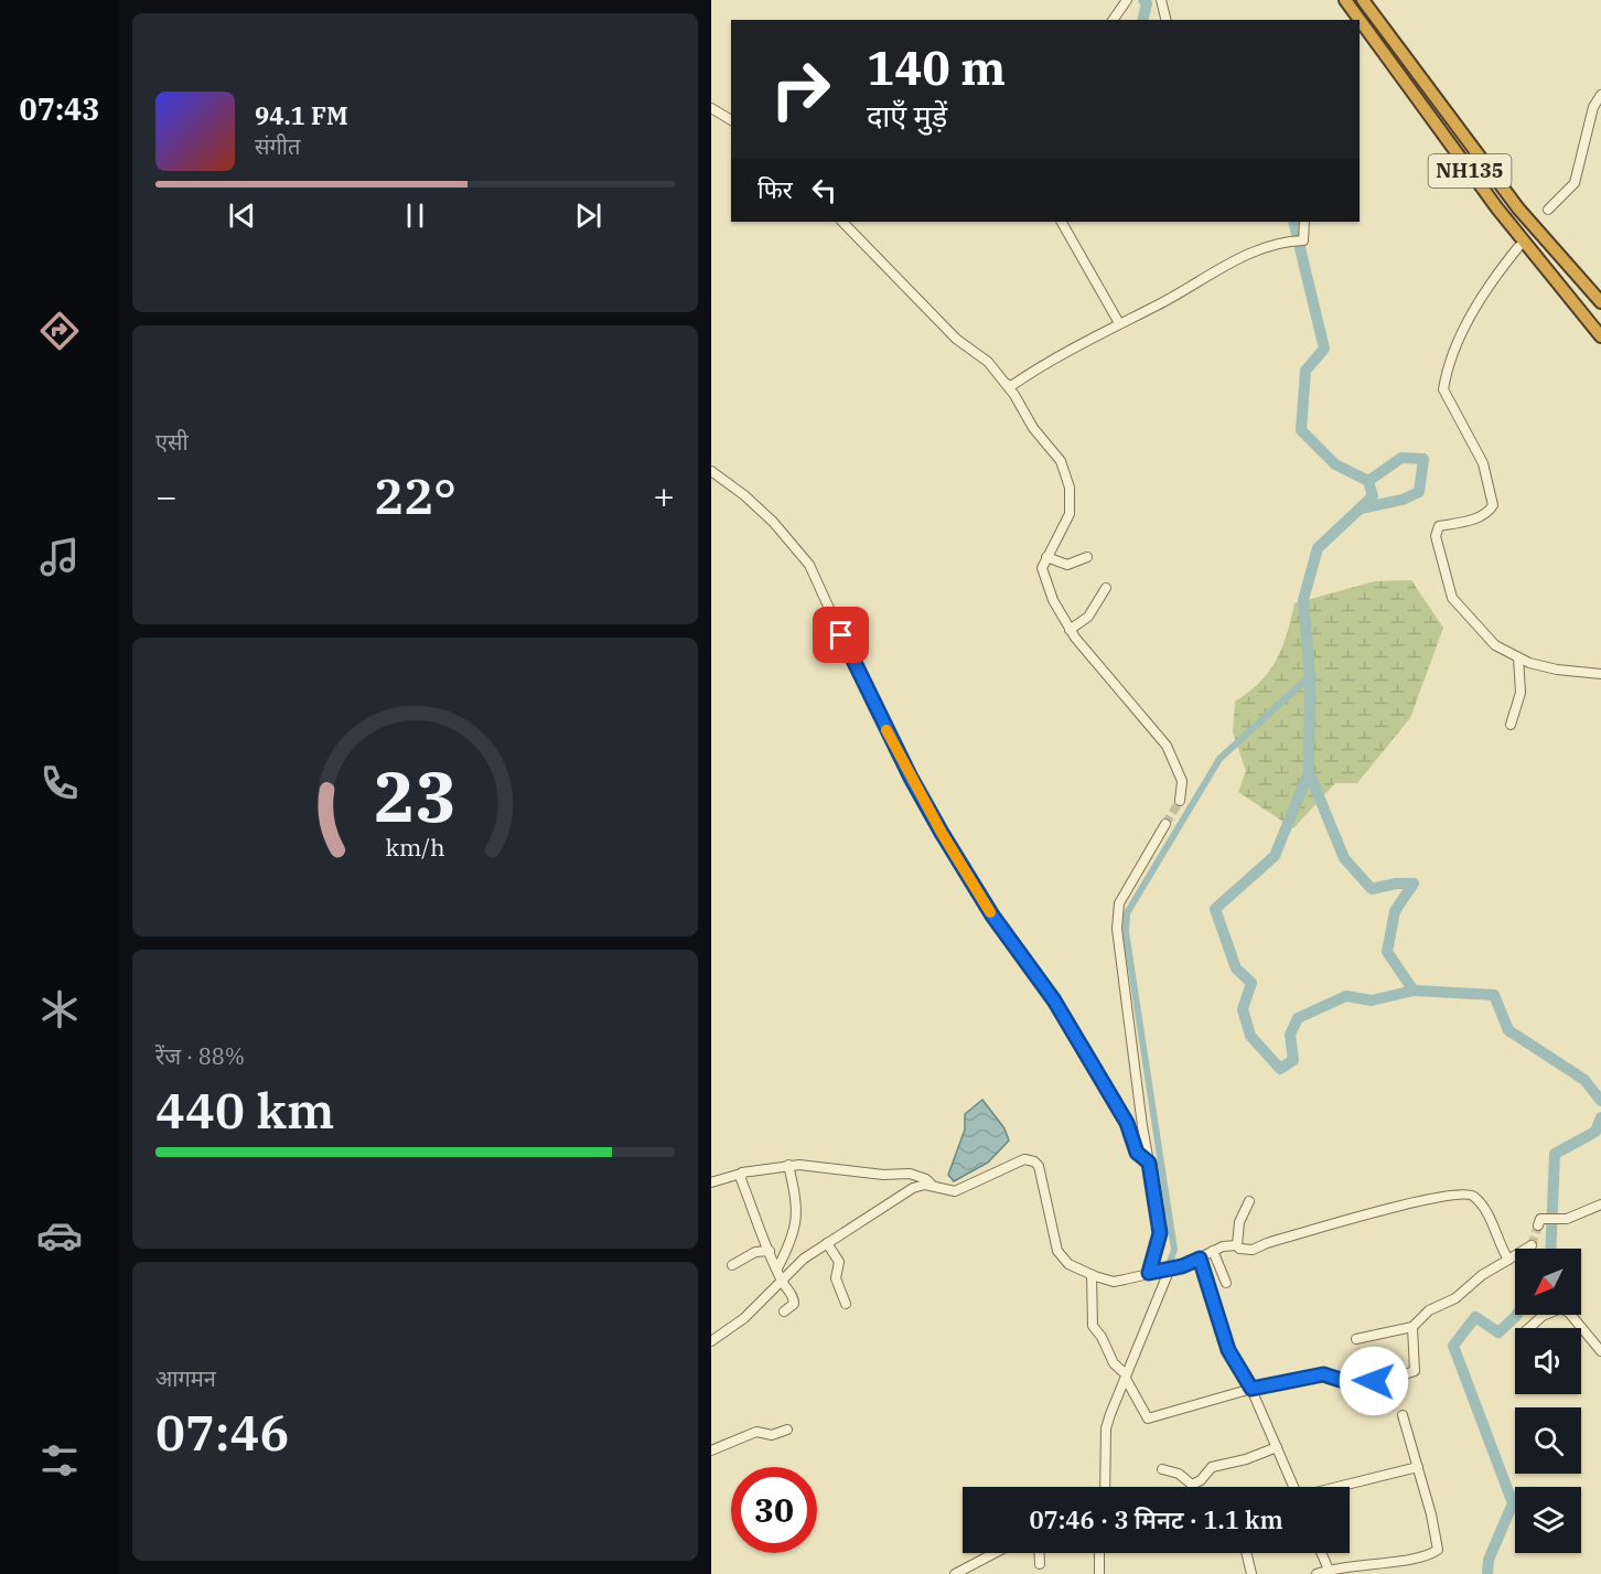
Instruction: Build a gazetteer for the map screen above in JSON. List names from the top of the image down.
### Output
{
  "streets": {
    "highway": ["NH135"]
  },
  "north": "bottom left",
  "page": {
    "tabs": "07:43",
    "turn": ["140 m", "दाएँ मुड़ें"],
    "song": ["94.1 FM", "संगीत"],
    "then": "फिर",
    "tile": [
      "एसी",
      ["रेंज · 88%", "440 km"],
      ["आगमन", "07:46"]
    ],
    "heat": ["−", "22°", "+"],
    "limit": "30",
    "trip": "07:46 · 3 मिनट · 1.1 km",
    "gauge": ["23", "km/h"]
  }
}
